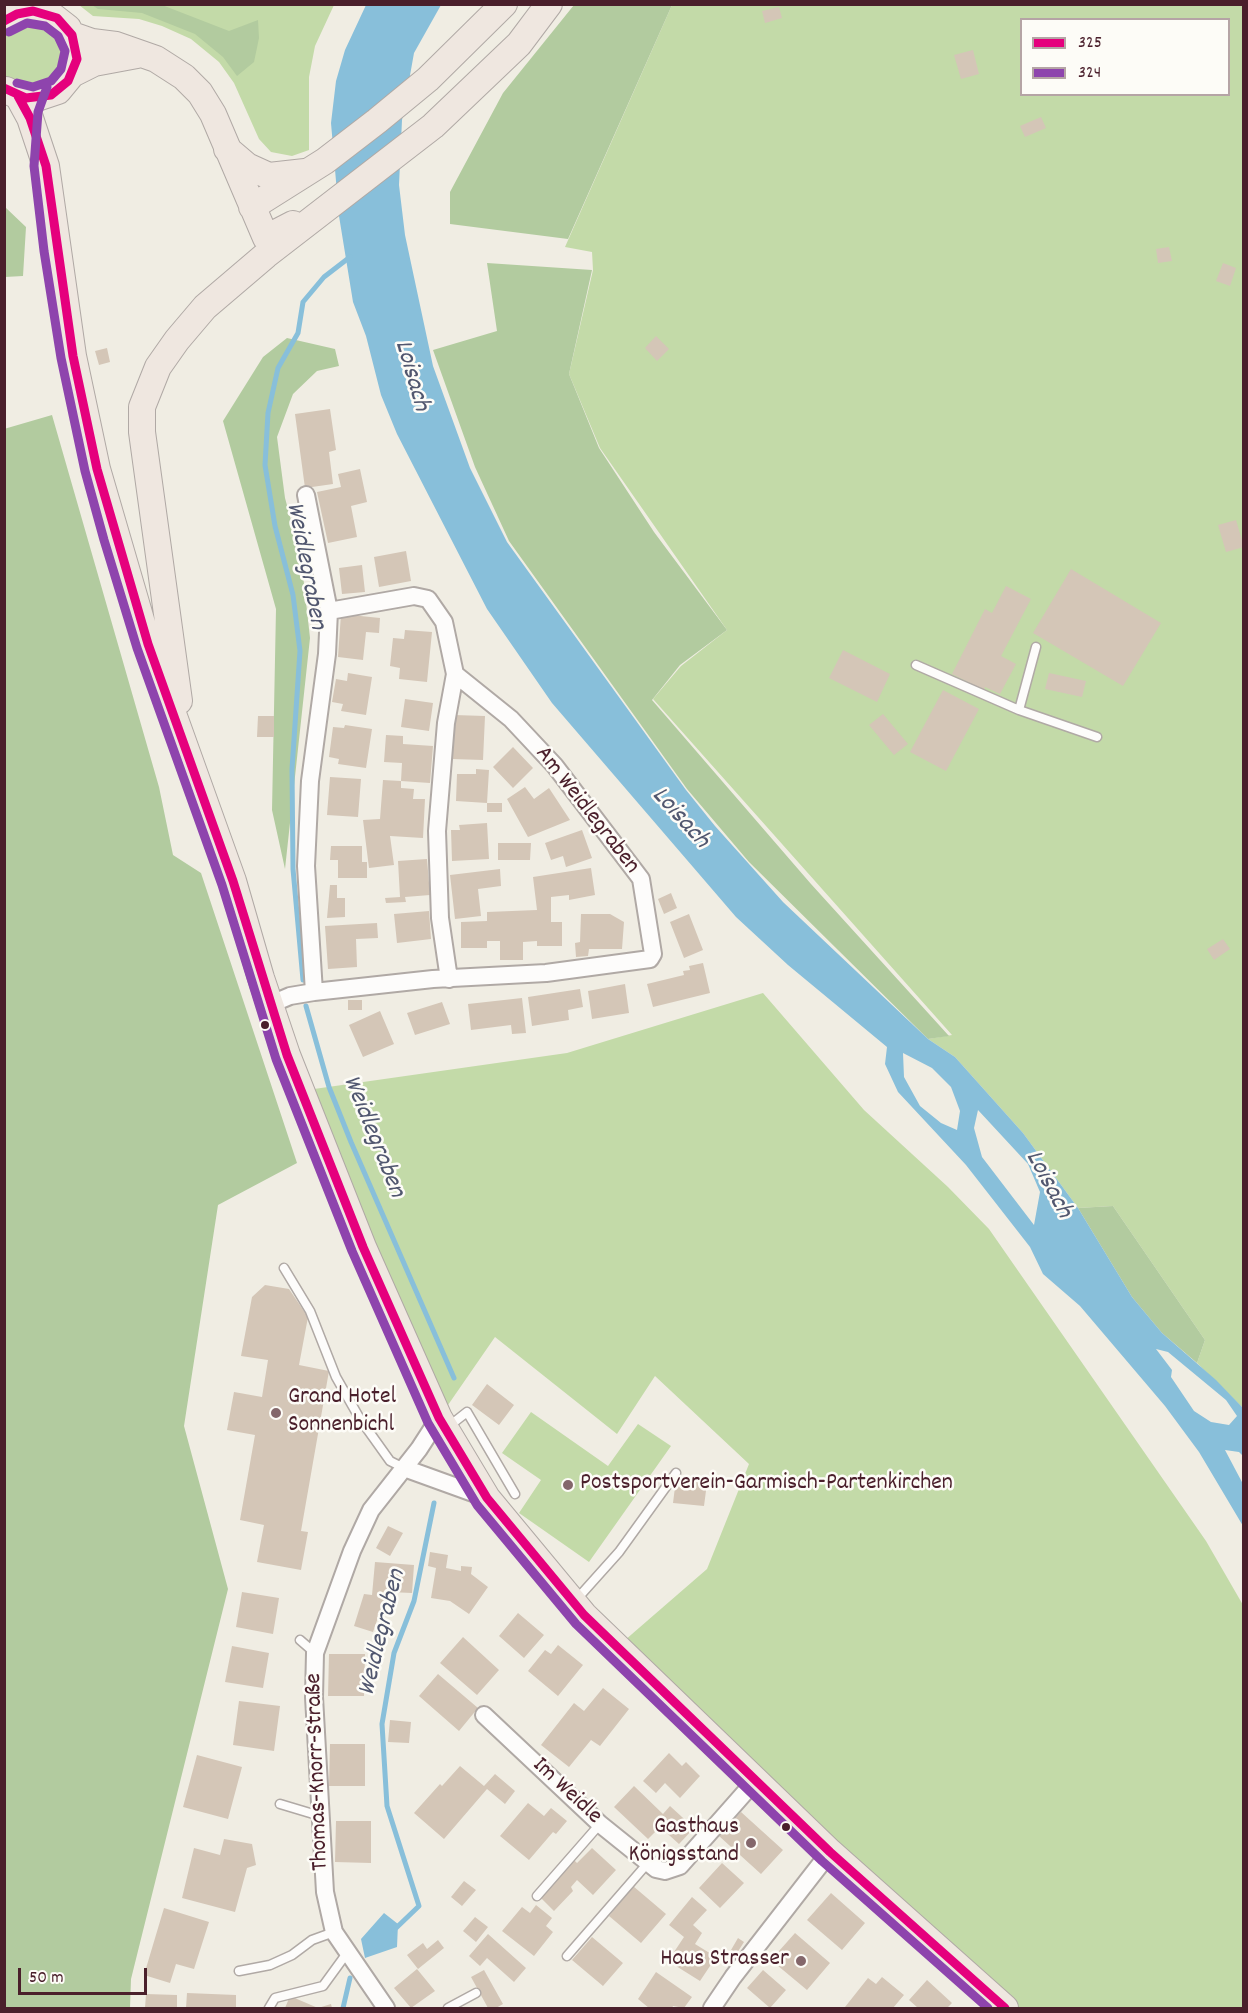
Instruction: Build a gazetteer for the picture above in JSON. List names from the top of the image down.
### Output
{
  "streets": {
    "street": ["Am Weidlegraben", "Thomas-Knorr-Straße", "Im Weidle"]
  },
  "water": ["Loisach", "Weidlegraben"],
  "places": [
    "Grand Hotel Sonnenbichl",
    "Postsportverein-Garmisch-Partenkirchen",
    "Gasthaus Königsstand",
    "Haus Strasser"
  ],
  "lines": ["transit line 325", "transit line 324"],
  "legend": ["325", "324"],
  "scale_bar": "50 m"
}
